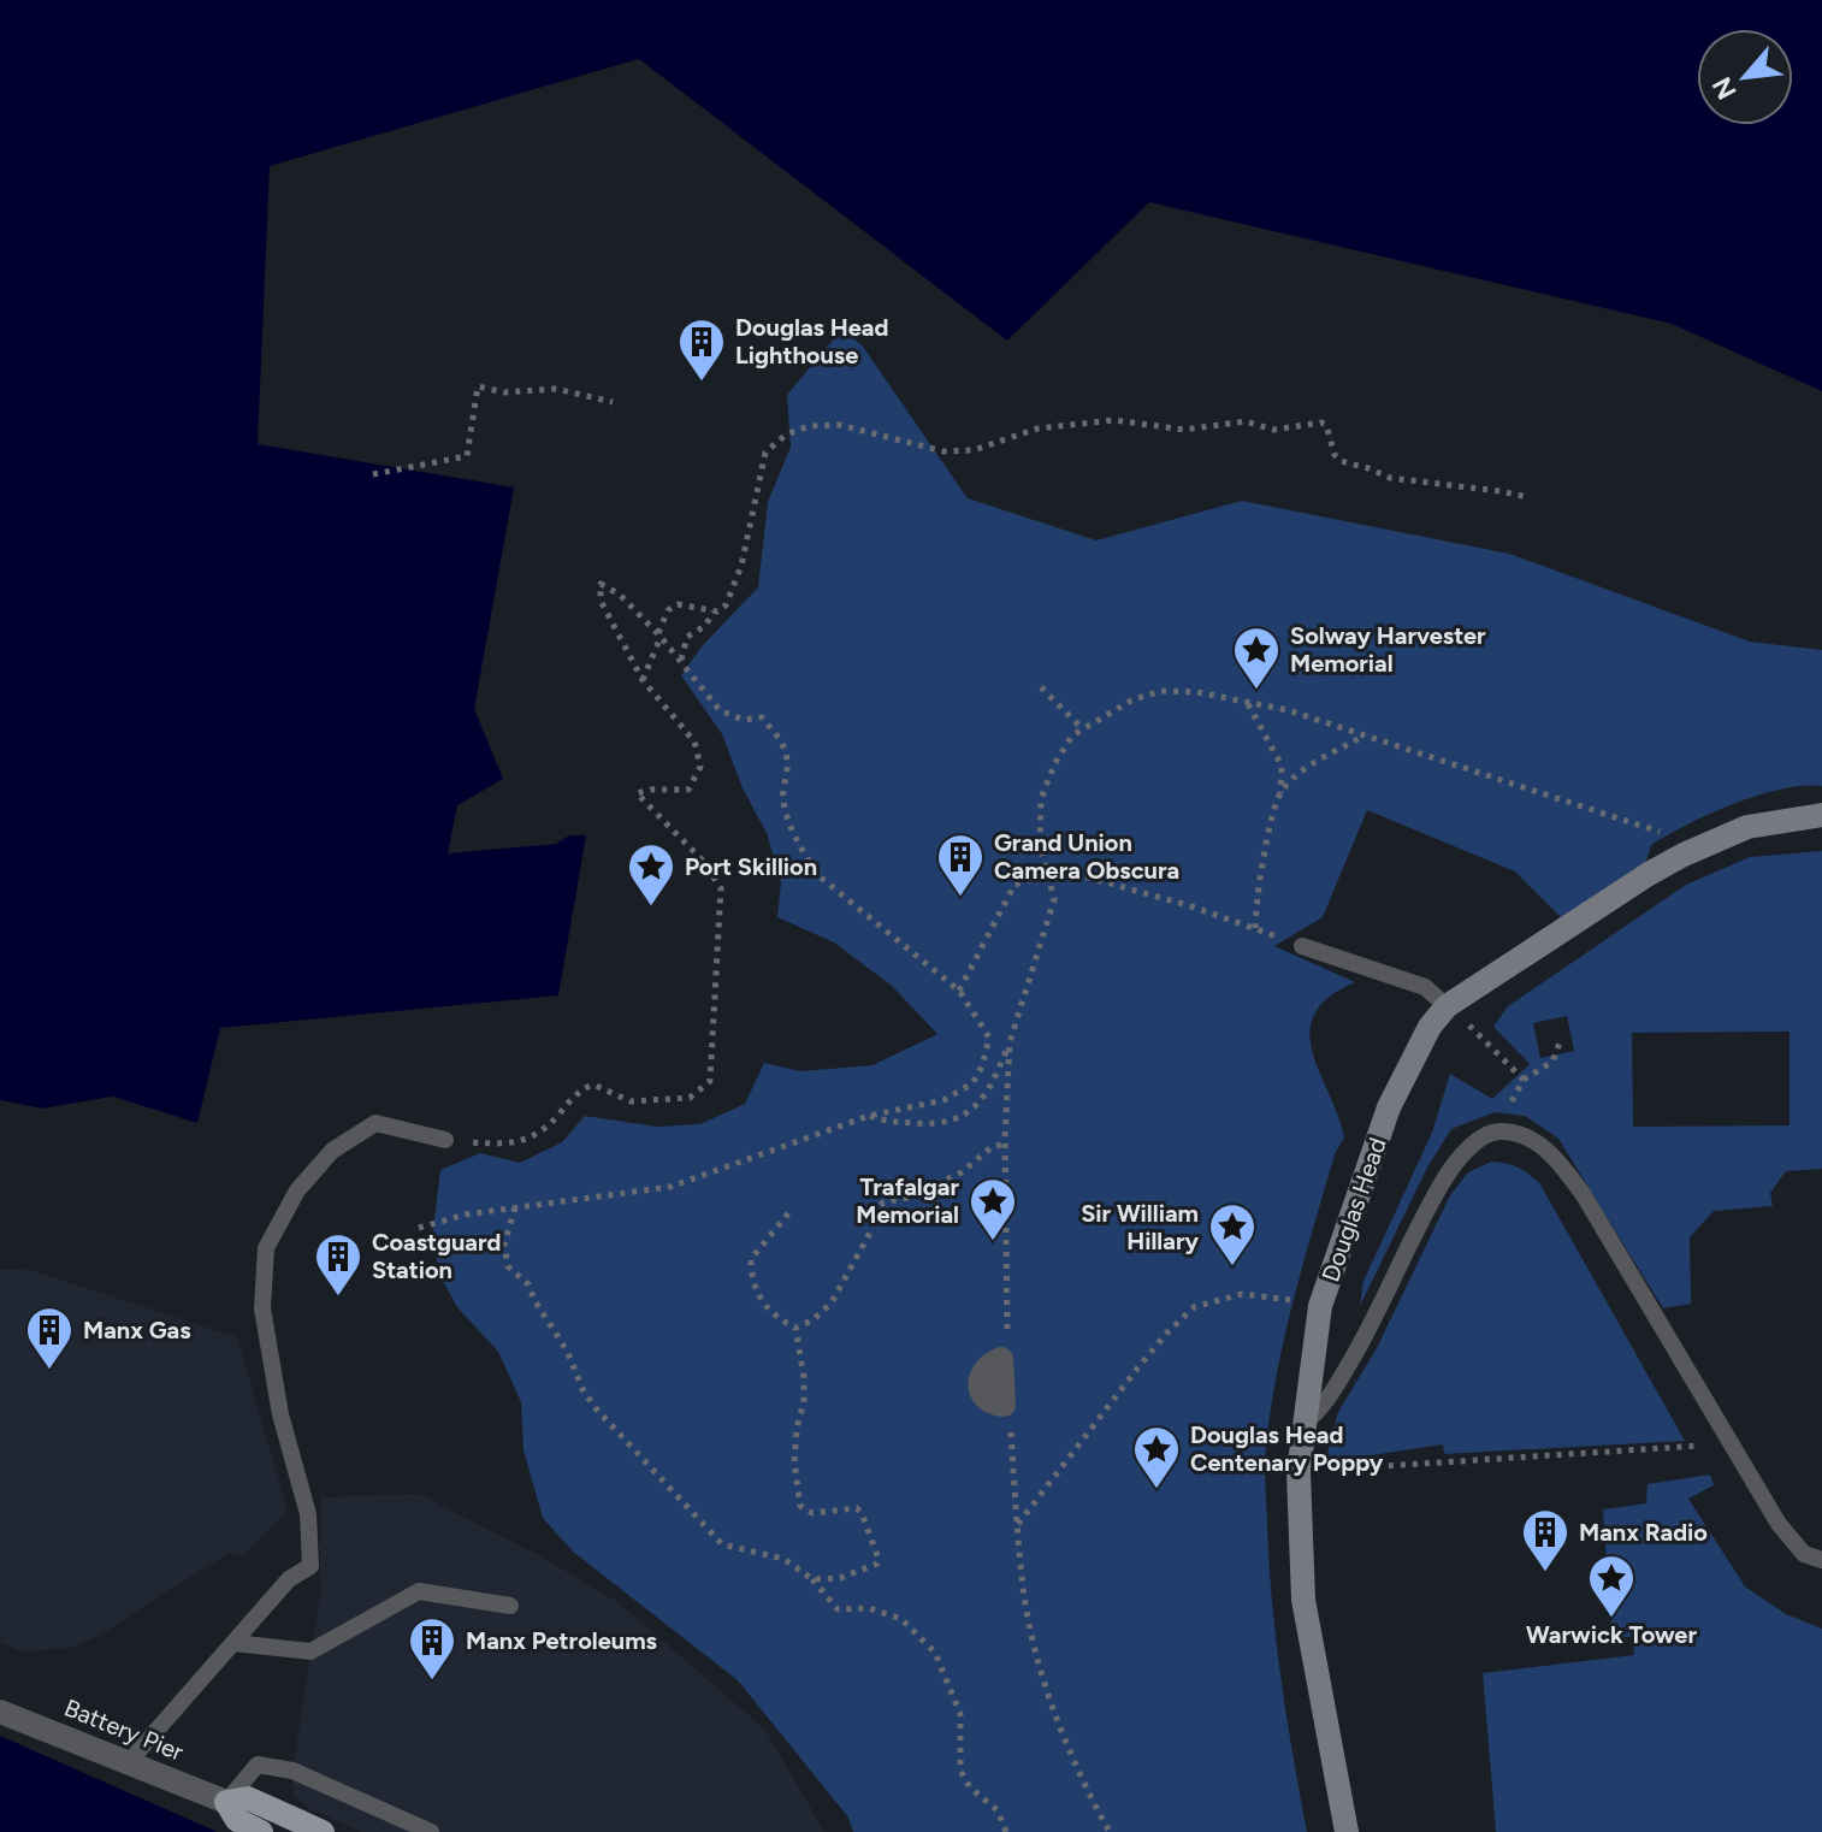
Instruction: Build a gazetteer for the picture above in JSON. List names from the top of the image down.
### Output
{
  "streets": {
    "main road": ["Douglas Head", "Battery Pier"]
  },
  "places": {
    "building": [
      "Douglas Head Lighthouse",
      "Grand Union Camera Obscura",
      "Coastguard Station",
      "Manx Gas",
      "Manx Radio",
      "Manx Petroleums"
    ],
    "place": [
      "Solway Harvester Memorial",
      "Port Skillion",
      "Trafalgar Memorial",
      "Sir William Hillary",
      "Douglas Head Centenary Poppy",
      "Warwick Tower"
    ]
  },
  "north": "bottom left"
}
